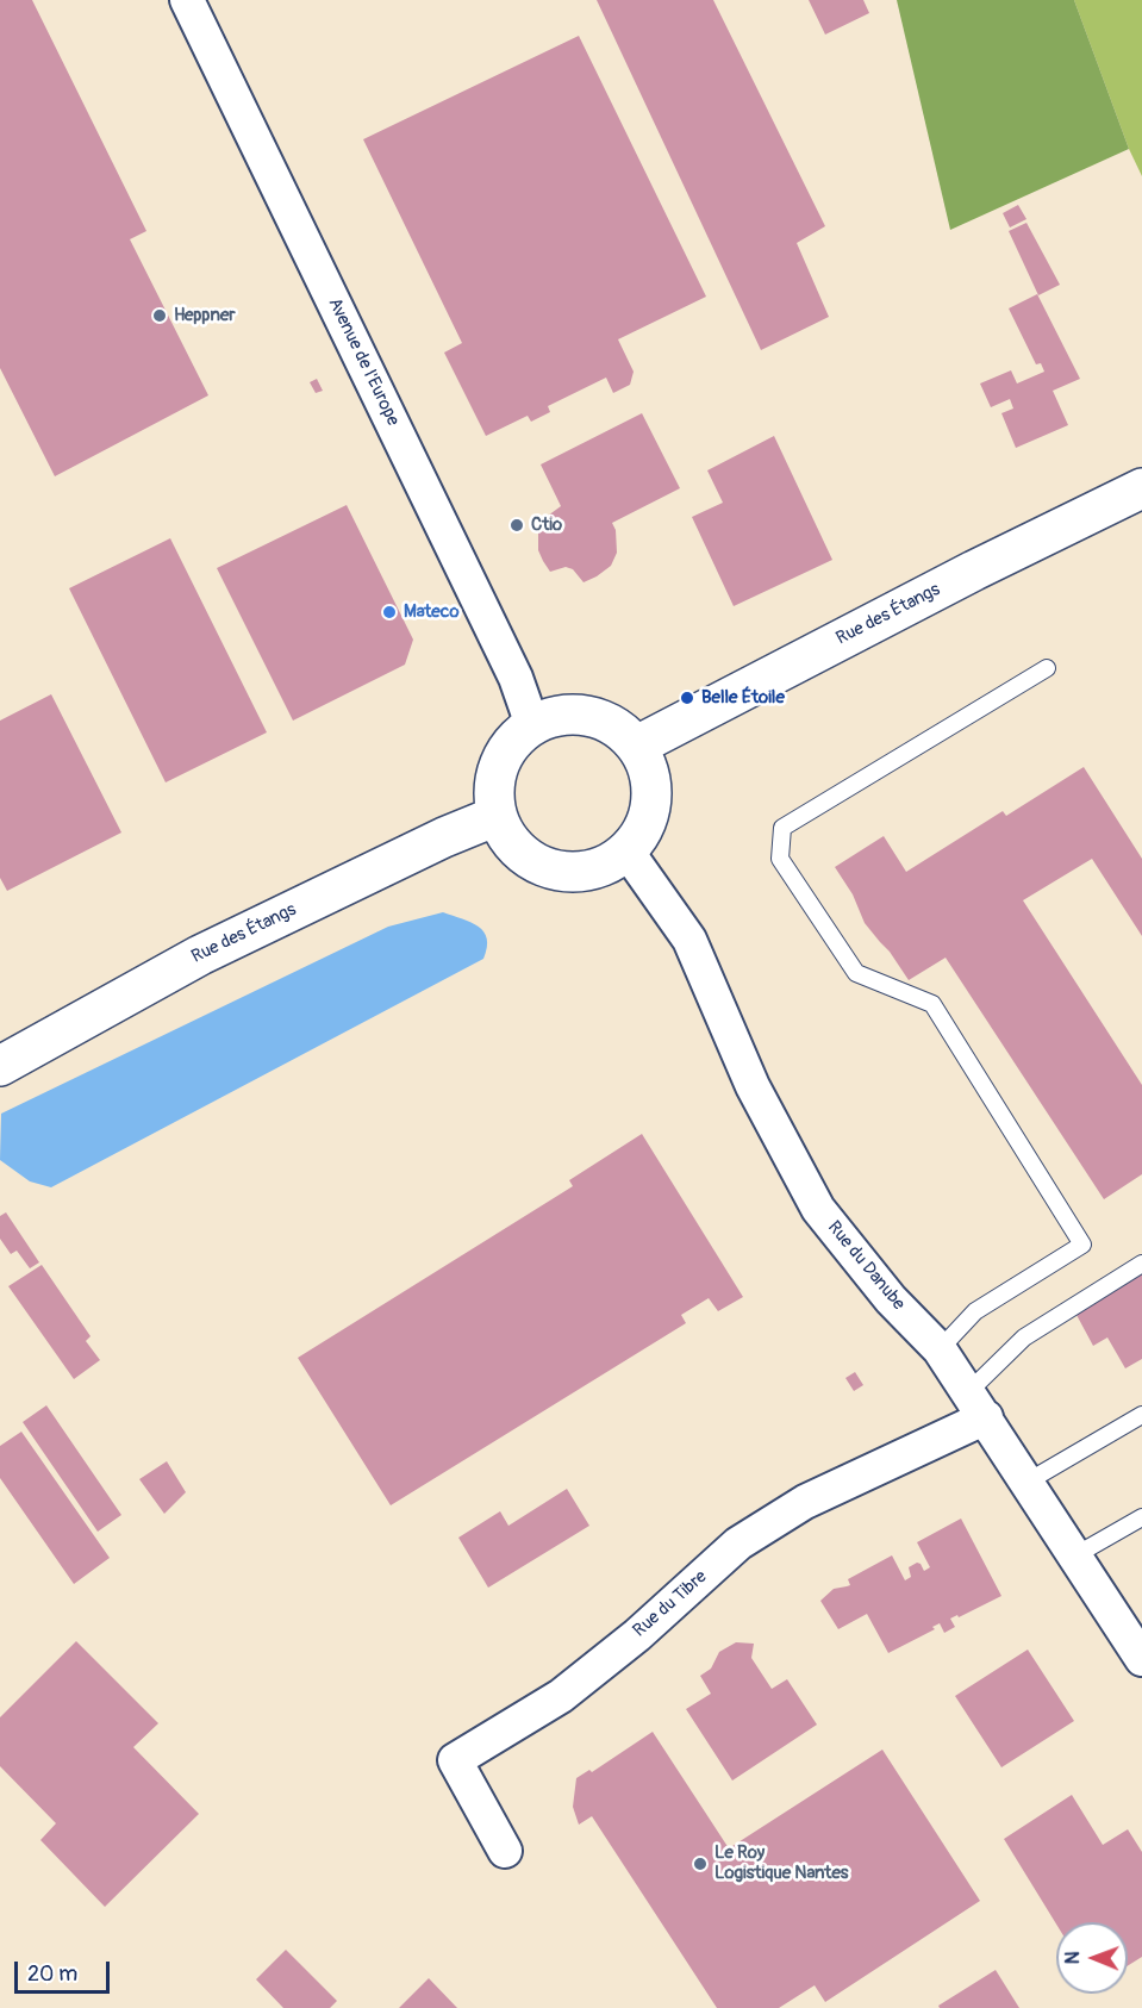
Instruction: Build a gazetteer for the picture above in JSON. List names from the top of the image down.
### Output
{
  "streets": {
    "main road": ["Rue des Étangs"],
    "street": ["Avenue de l'Europe", "Rue du Danube", "Rue du Tibre"]
  },
  "crossings": [
    ["Avenue de l'Europe", "Rue des Étangs"],
    ["Avenue de l'Europe", "Rue du Danube"],
    ["Rue des Étangs", "Rue du Danube"],
    ["Rue du Danube", "Rue du Tibre"]
  ],
  "places": [
    "Heppner",
    "Ctio",
    "Mateco",
    "Belle Étoile",
    "Le Roy Logistique Nantes"
  ],
  "scale_bar": "20 m",
  "north": "left"
}
